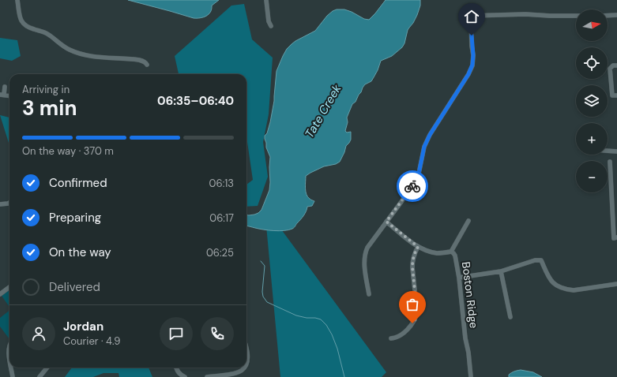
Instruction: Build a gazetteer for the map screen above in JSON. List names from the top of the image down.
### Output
{
  "streets": {
    "street": ["Boston Ridge"]
  },
  "water": ["Tate Creek"],
  "north": "right",
  "page": {
    "map_buttons": ["+", "−"],
    "heading": ["3 min", "Arriving in", "06:35–06:40"],
    "panel": ["Jordan", "Courier · 4.9"],
    "bar": "On the way · 370 m",
    "list": [
      ["Confirmed", "06:13"],
      ["Preparing", "06:17"],
      ["On the way", "06:25"],
      "Delivered"
    ]
  }
}
